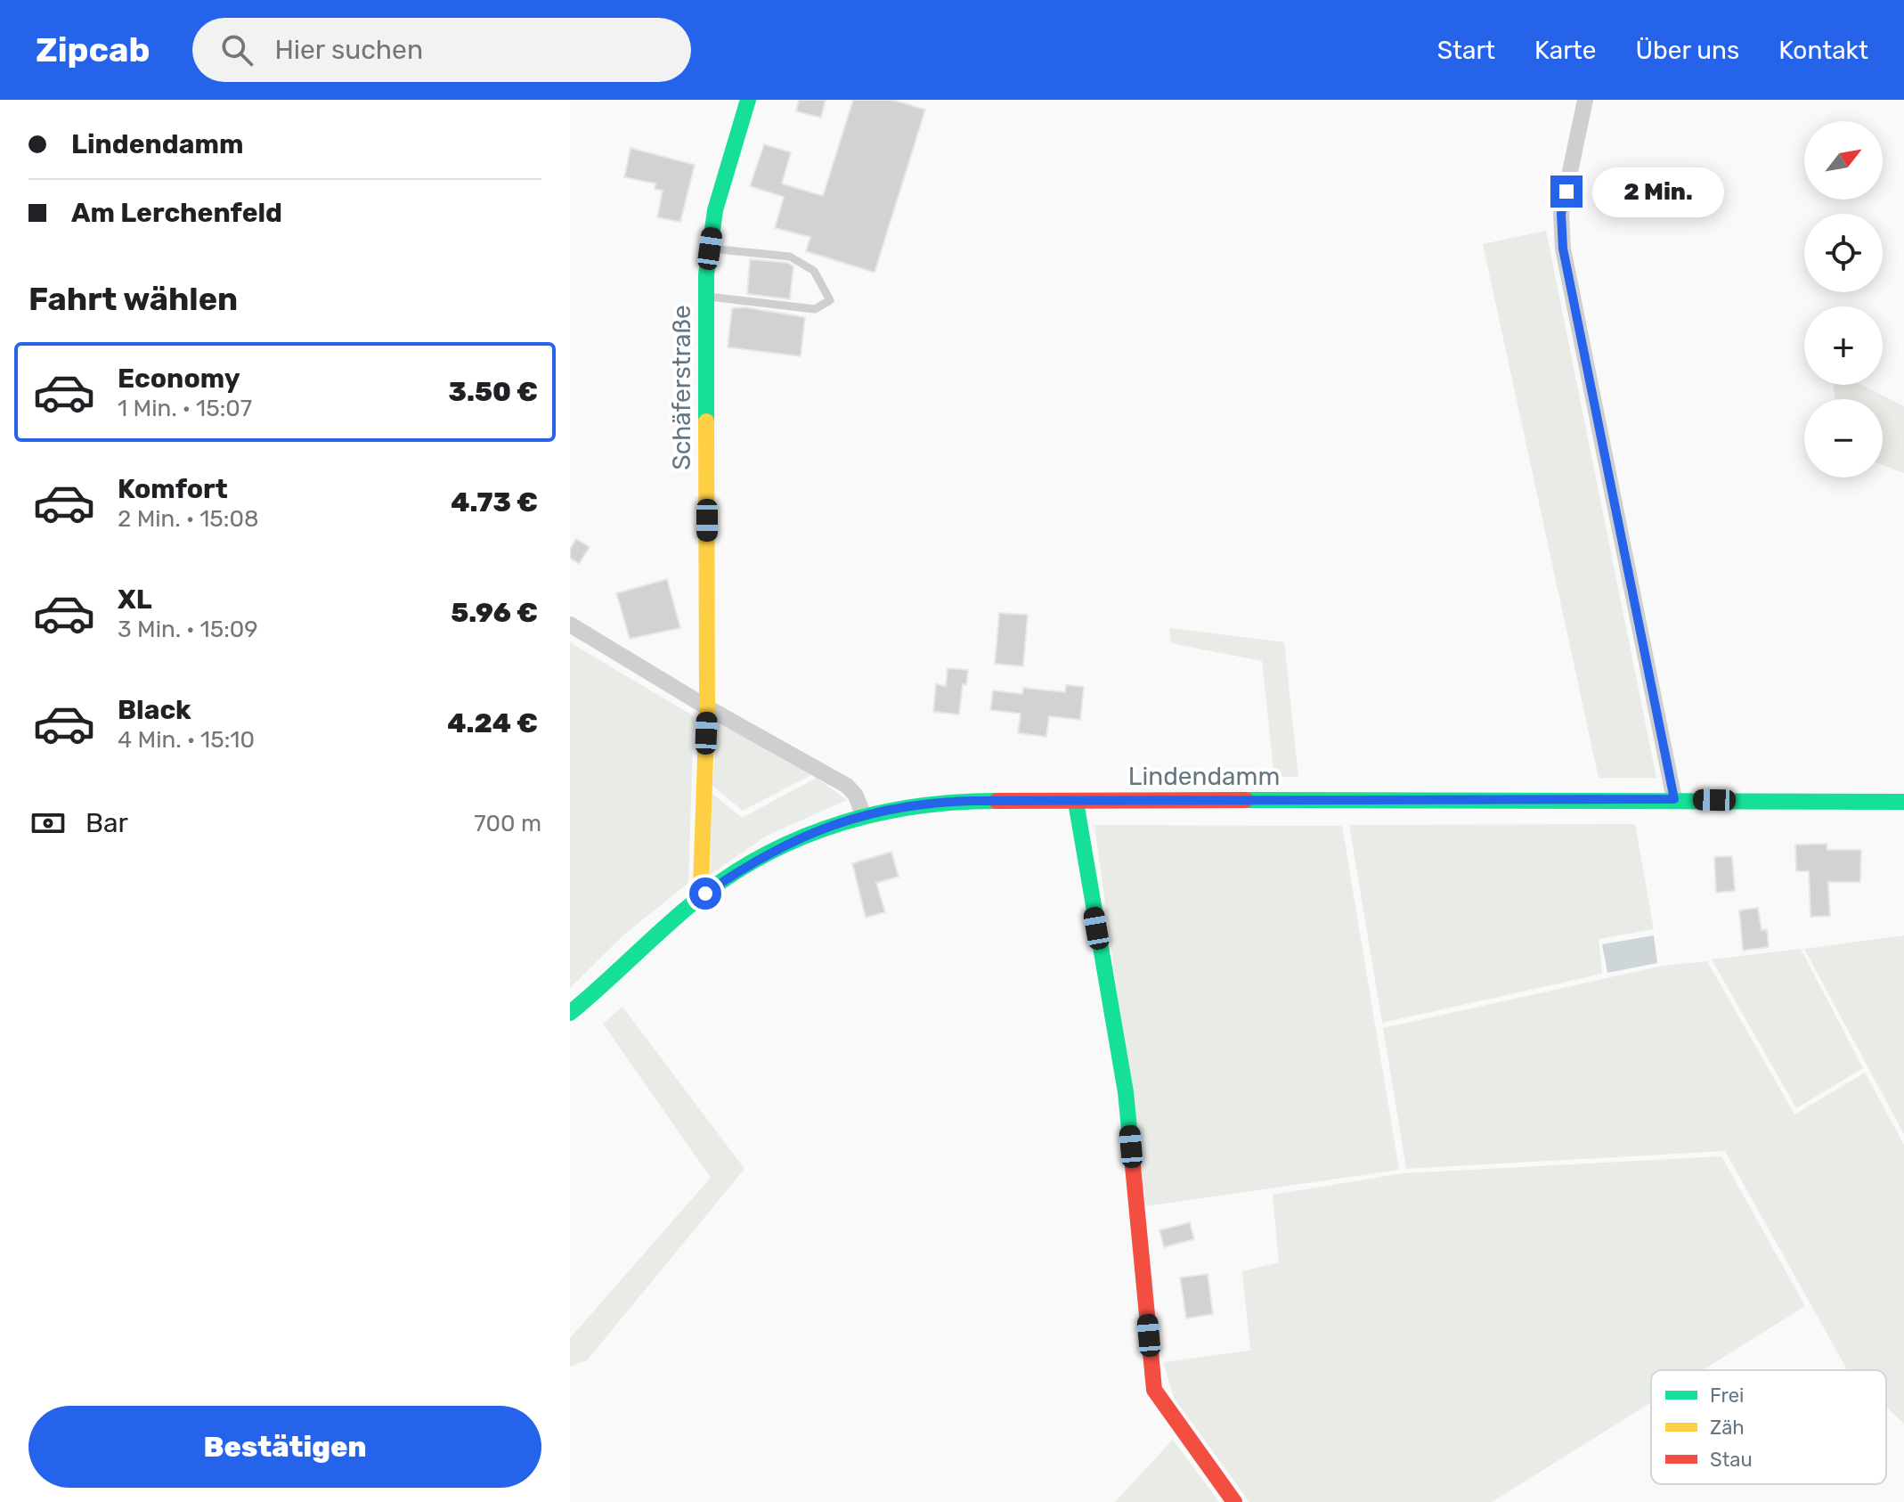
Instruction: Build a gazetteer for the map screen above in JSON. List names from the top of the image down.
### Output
{
  "streets": {
    "street": ["Schäferstraße", "Lindendamm"]
  },
  "crossings": [
    ["Schäferstraße", "Lindendamm"]
  ],
  "legend": ["Frei", "Zäh", "Stau"],
  "north": "top right",
  "page": {
    "header": "Zipcab",
    "search": "Hier suchen",
    "nav": [
      "Start",
      "Karte",
      "Über uns",
      "Kontakt"
    ],
    "banner": ["Lindendamm", "Am Lerchenfeld"],
    "map_buttons": ["+", "−"],
    "bubble": "2 Min.",
    "heading": "Fahrt wählen",
    "list": [
      {
        "name": "Economy",
        "note": "1 Min. · 15:07",
        "value": "3.50 €"
      },
      {
        "name": "Komfort",
        "note": "2 Min. · 15:08",
        "value": "4.73 €"
      },
      {
        "name": "XL",
        "note": "3 Min. · 15:09",
        "value": "5.96 €"
      },
      {
        "name": "Black",
        "note": "4 Min. · 15:10",
        "value": "4.24 €"
      }
    ],
    "pay": ["Bar", "700 m"],
    "buttons": "Bestätigen"
  }
}
